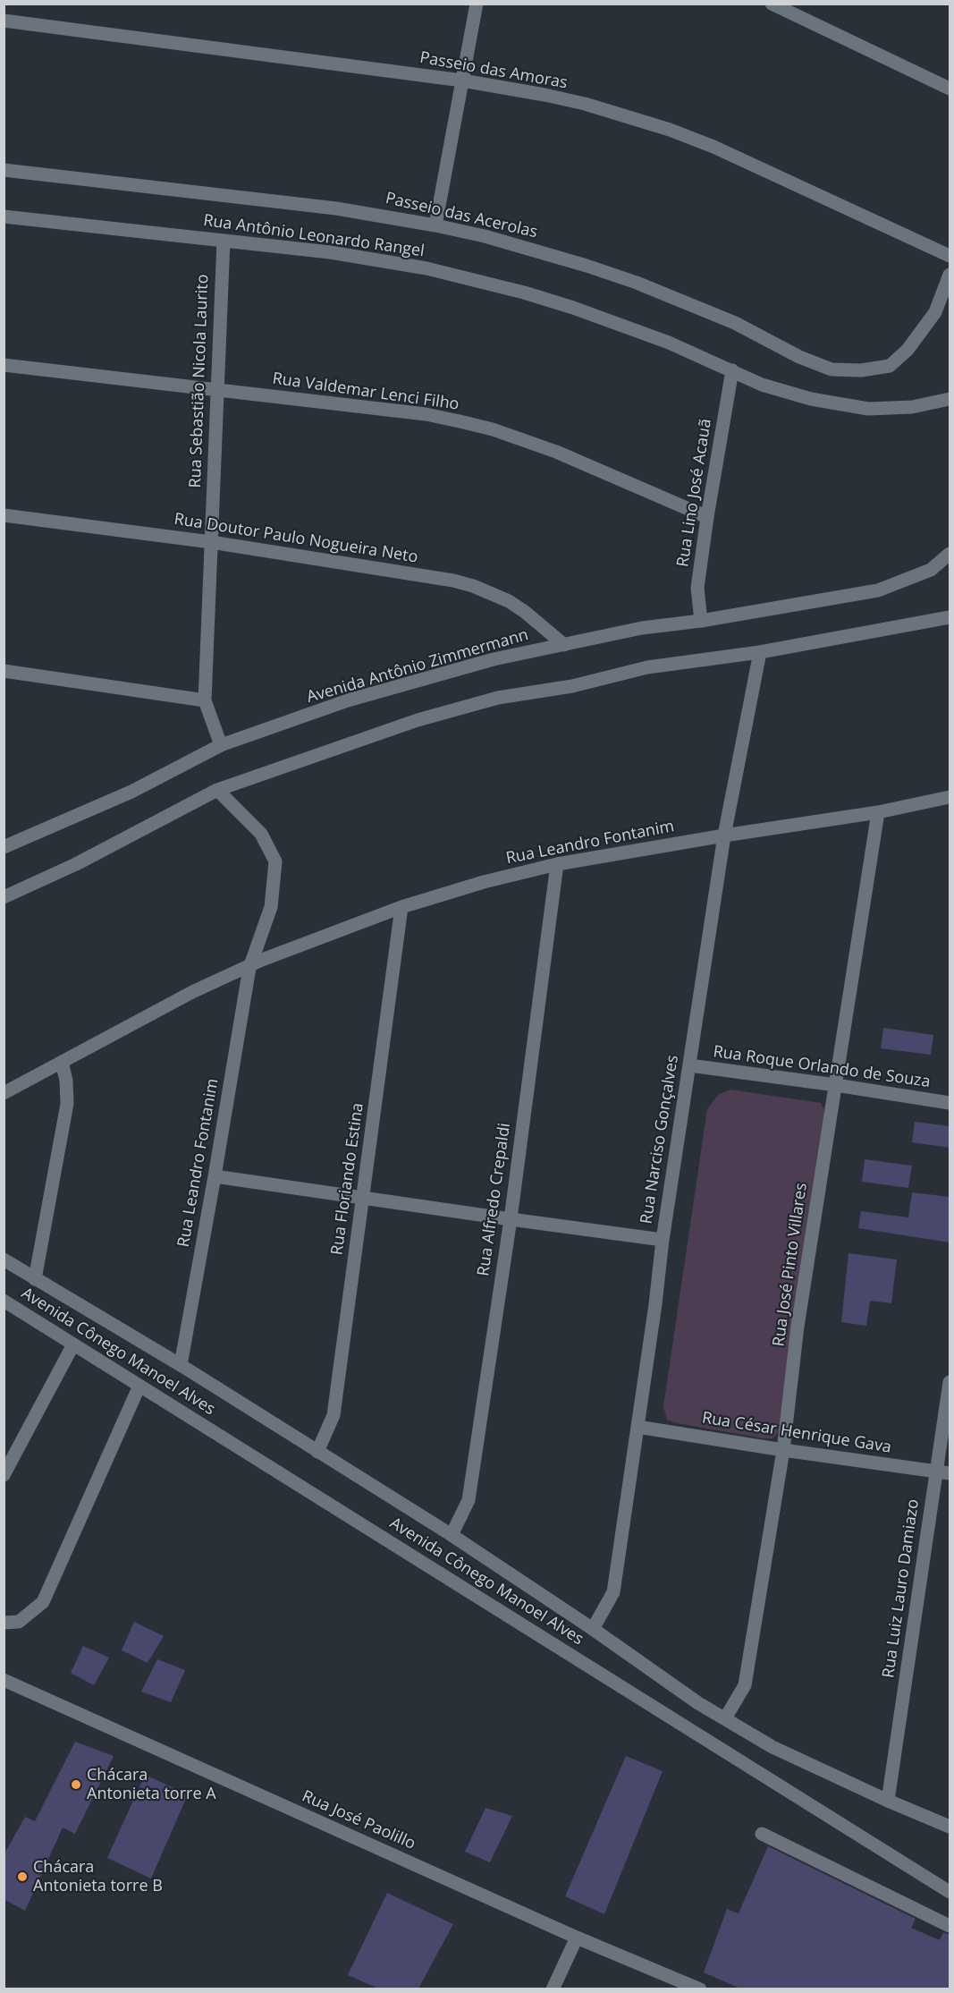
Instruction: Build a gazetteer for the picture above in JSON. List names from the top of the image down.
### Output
{
  "streets": {
    "street": [
      "Passeio das Amoras",
      "Passeio das Acerolas",
      "Rua Antônio Leonardo Rangel",
      "Rua Sebastião Nicola Laurito",
      "Rua Valdemar Lenci Filho",
      "Rua Lino José Acauã",
      "Rua Doutor Paulo Nogueira Neto",
      "Avenida Antônio Zimmermann",
      "Rua Leandro Fontanim",
      "Rua Roque Orlando de Souza",
      "Rua Narciso Gonçalves",
      "Rua Floriando Estina",
      "Rua Alfredo Crepaldi",
      "Rua José Pinto Villares",
      "Avenida Cônego Manoel Alves",
      "Rua César Henrique Gava",
      "Rua Luiz Lauro Damiazo",
      "Rua José Paolillo"
    ]
  },
  "crossings": [
    ["Rua Antônio Leonardo Rangel", "Rua Sebastião Nicola Laurito"],
    ["Rua Antônio Leonardo Rangel", "Rua Lino José Acauã"],
    ["Rua Sebastião Nicola Laurito", "Rua Valdemar Lenci Filho"],
    ["Rua Sebastião Nicola Laurito", "Rua Doutor Paulo Nogueira Neto"],
    ["Rua Sebastião Nicola Laurito", "Avenida Antônio Zimmermann"],
    ["Rua Valdemar Lenci Filho", "Rua Lino José Acauã"],
    ["Rua Lino José Acauã", "Avenida Antônio Zimmermann"],
    ["Rua Doutor Paulo Nogueira Neto", "Avenida Antônio Zimmermann"],
    ["Rua Leandro Fontanim", "Rua Narciso Gonçalves"],
    ["Rua Leandro Fontanim", "Rua Floriando Estina"],
    ["Rua Leandro Fontanim", "Rua Alfredo Crepaldi"],
    ["Rua Leandro Fontanim", "Rua José Pinto Villares"],
    ["Rua Leandro Fontanim", "Avenida Cônego Manoel Alves"],
    ["Rua Roque Orlando de Souza", "Rua Narciso Gonçalves"],
    ["Rua Roque Orlando de Souza", "Rua José Pinto Villares"],
    ["Rua Narciso Gonçalves", "Avenida Cônego Manoel Alves"],
    ["Rua Narciso Gonçalves", "Rua César Henrique Gava"],
    ["Rua Floriando Estina", "Avenida Cônego Manoel Alves"],
    ["Rua Alfredo Crepaldi", "Avenida Cônego Manoel Alves"],
    ["Rua José Pinto Villares", "Avenida Cônego Manoel Alves"],
    ["Rua José Pinto Villares", "Rua César Henrique Gava"],
    ["Avenida Cônego Manoel Alves", "Rua Luiz Lauro Damiazo"],
    ["Rua César Henrique Gava", "Rua Luiz Lauro Damiazo"]
  ],
  "places": ["Chácara Antonieta torre A", "Chácara Antonieta torre B"]
}
